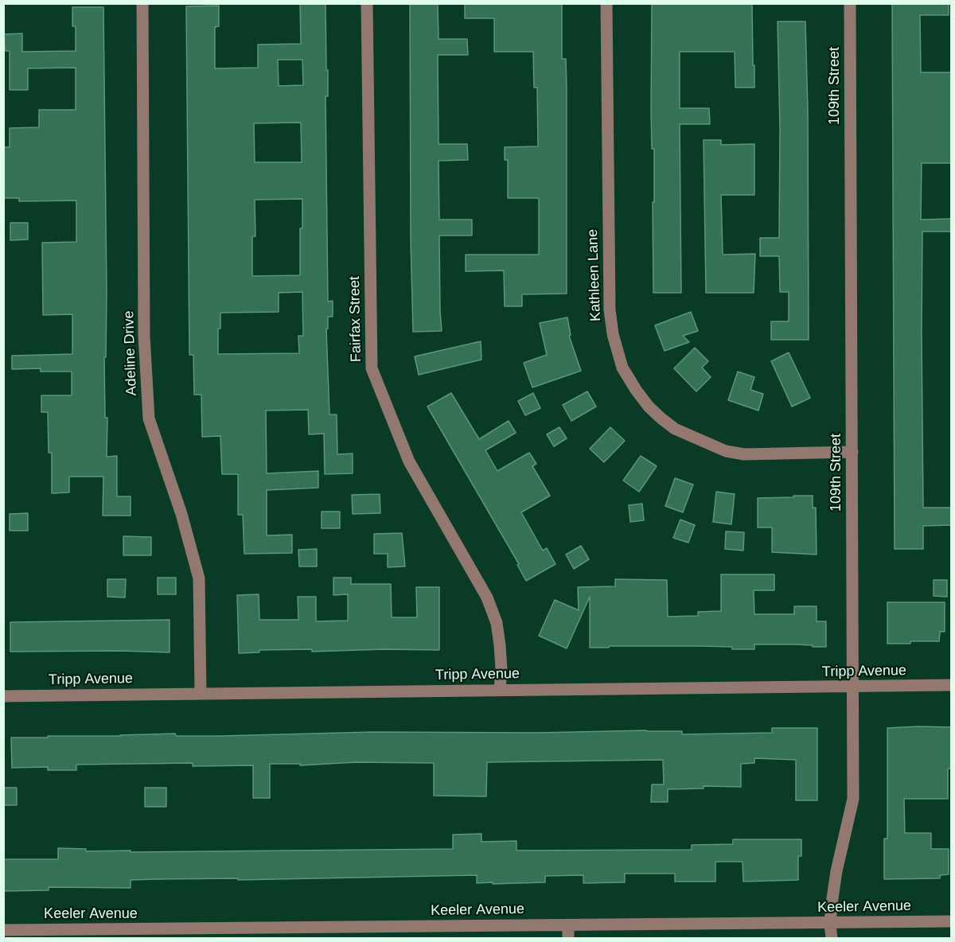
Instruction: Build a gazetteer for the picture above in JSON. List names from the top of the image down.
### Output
{
  "streets": {
    "street": [
      "109th Street",
      "Kathleen Lane",
      "Fairfax Street",
      "Adeline Drive",
      "Tripp Avenue",
      "Keeler Avenue"
    ]
  },
  "crossings": [
    ["109th Street", "Kathleen Lane"],
    ["109th Street", "Tripp Avenue"],
    ["109th Street", "Keeler Avenue"],
    ["Fairfax Street", "Tripp Avenue"],
    ["Adeline Drive", "Tripp Avenue"]
  ]
}
